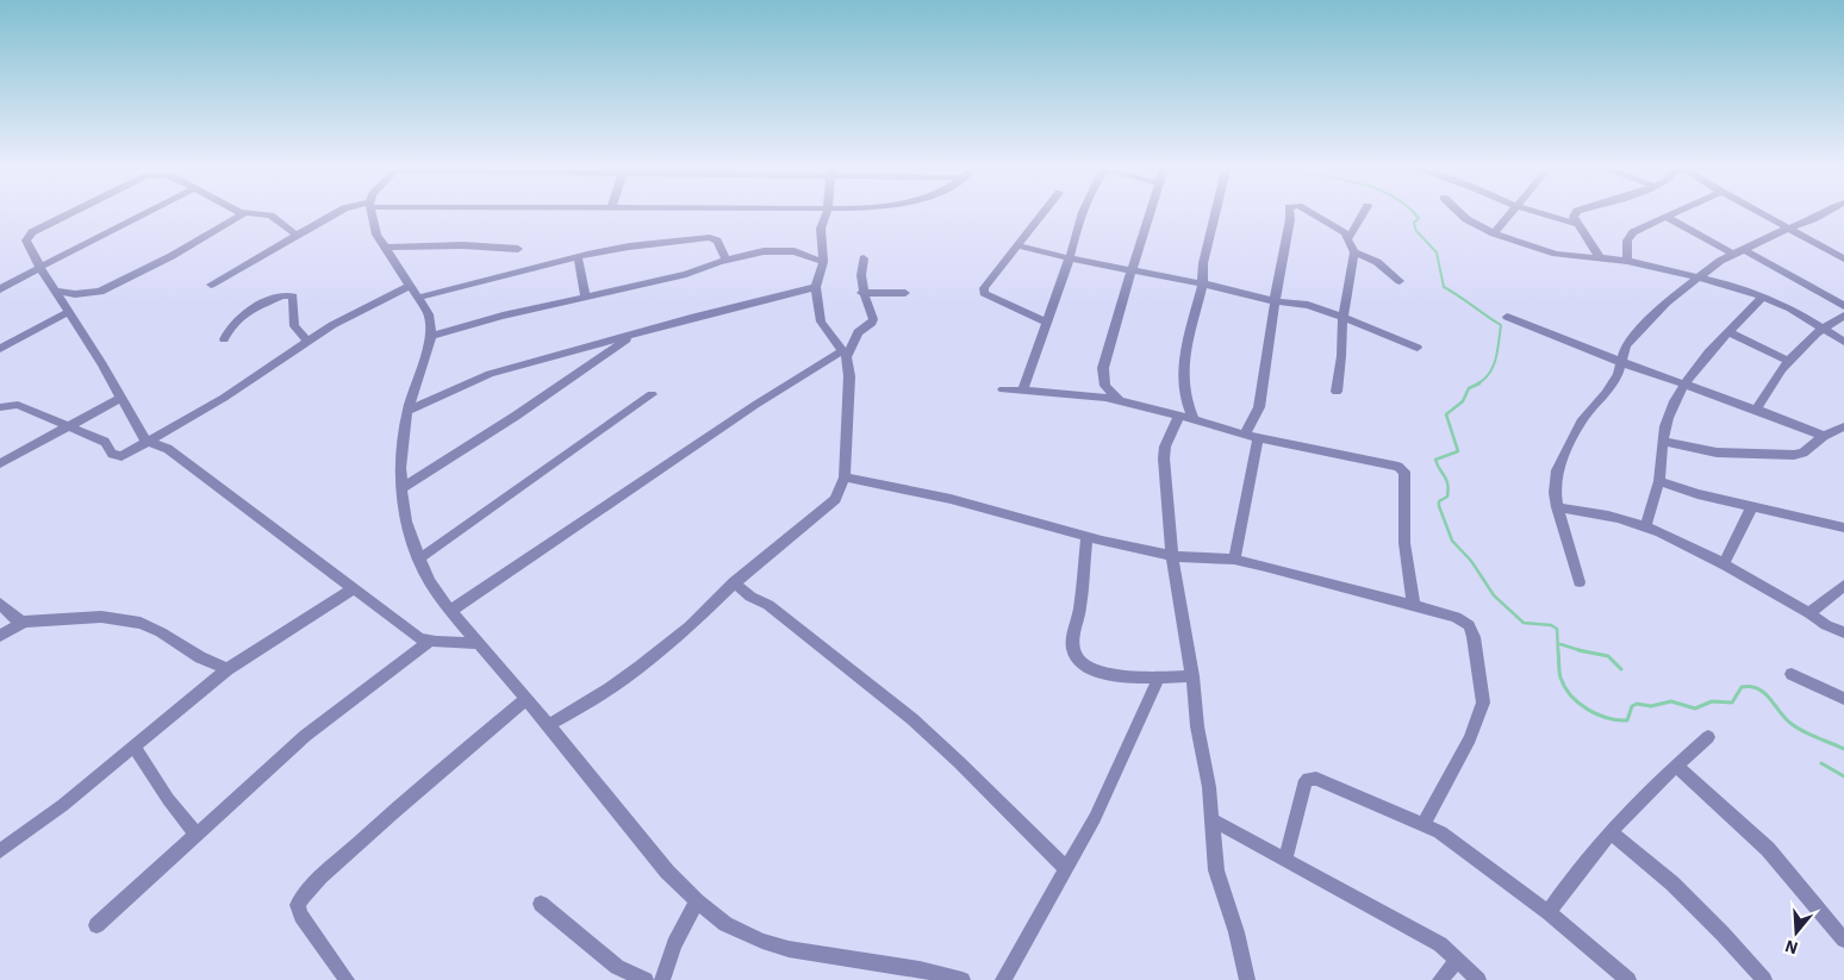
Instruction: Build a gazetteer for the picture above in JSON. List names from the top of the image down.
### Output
{
  "north": "bottom"
}
